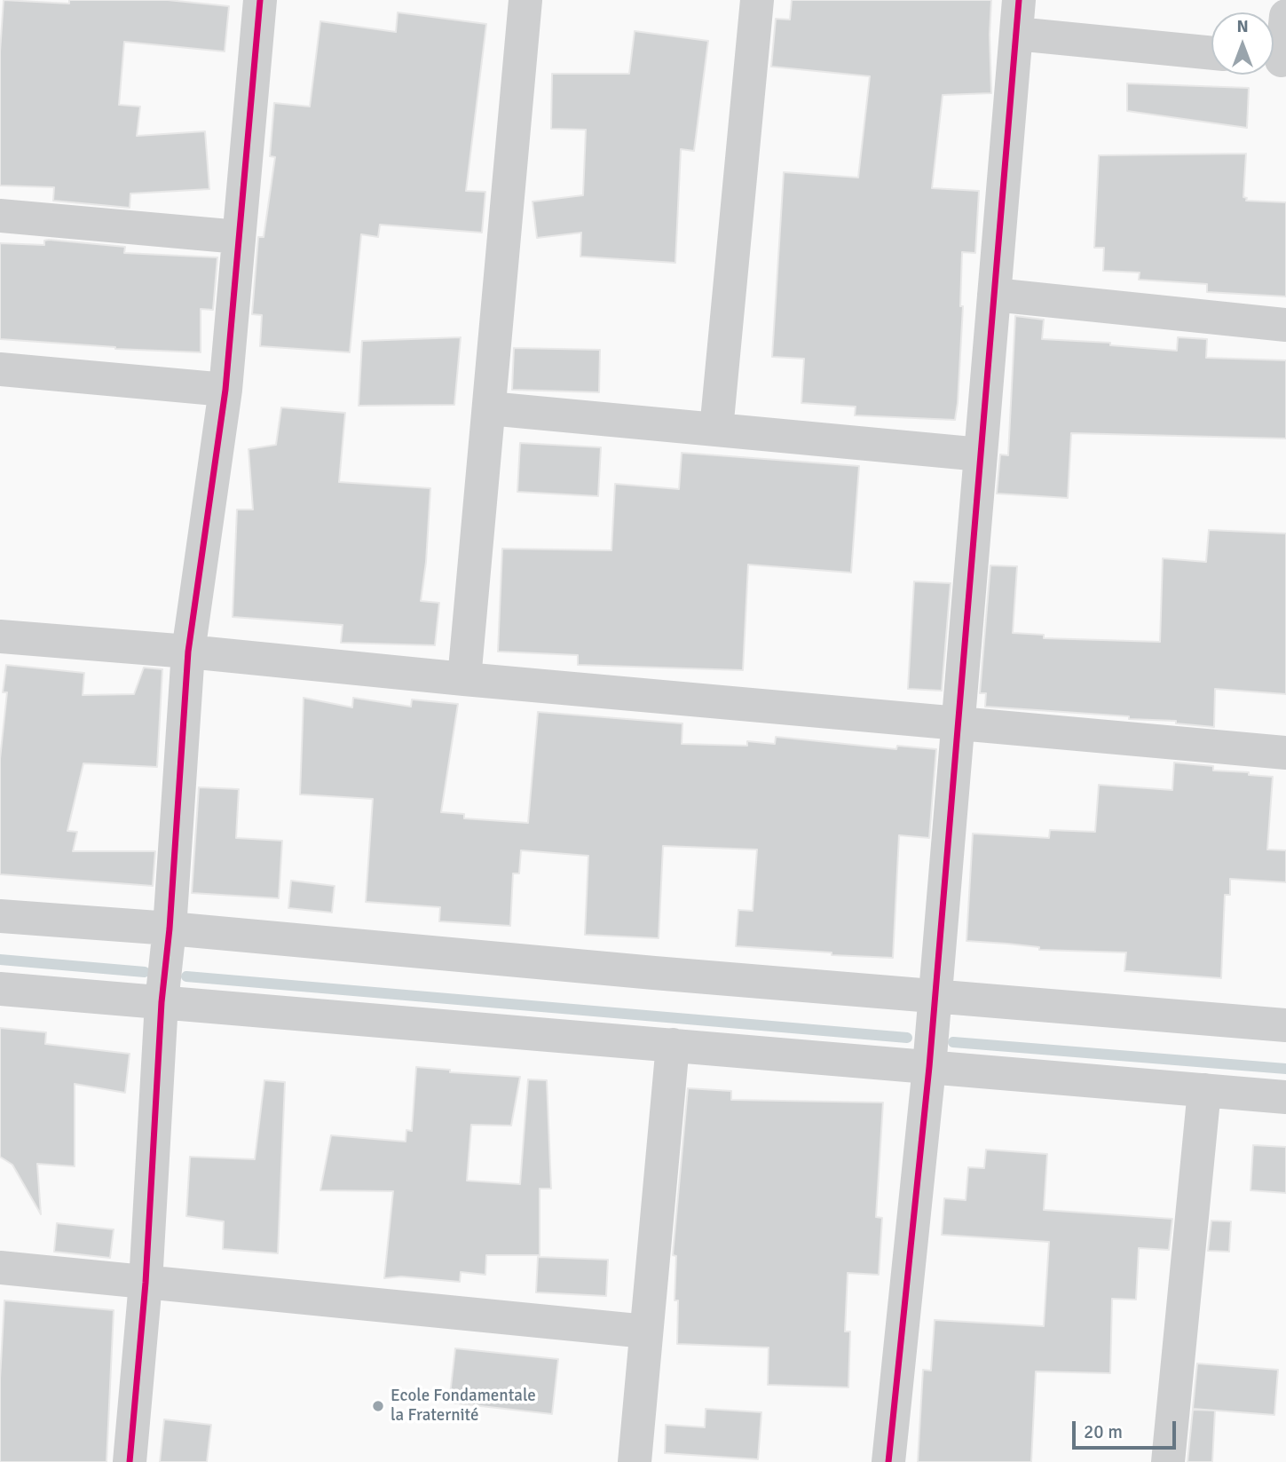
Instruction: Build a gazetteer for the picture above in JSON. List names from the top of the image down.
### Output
{
  "places": ["Ecole Fondamentale la Fraternité"],
  "scale_bar": "20 m",
  "north": "top"
}
